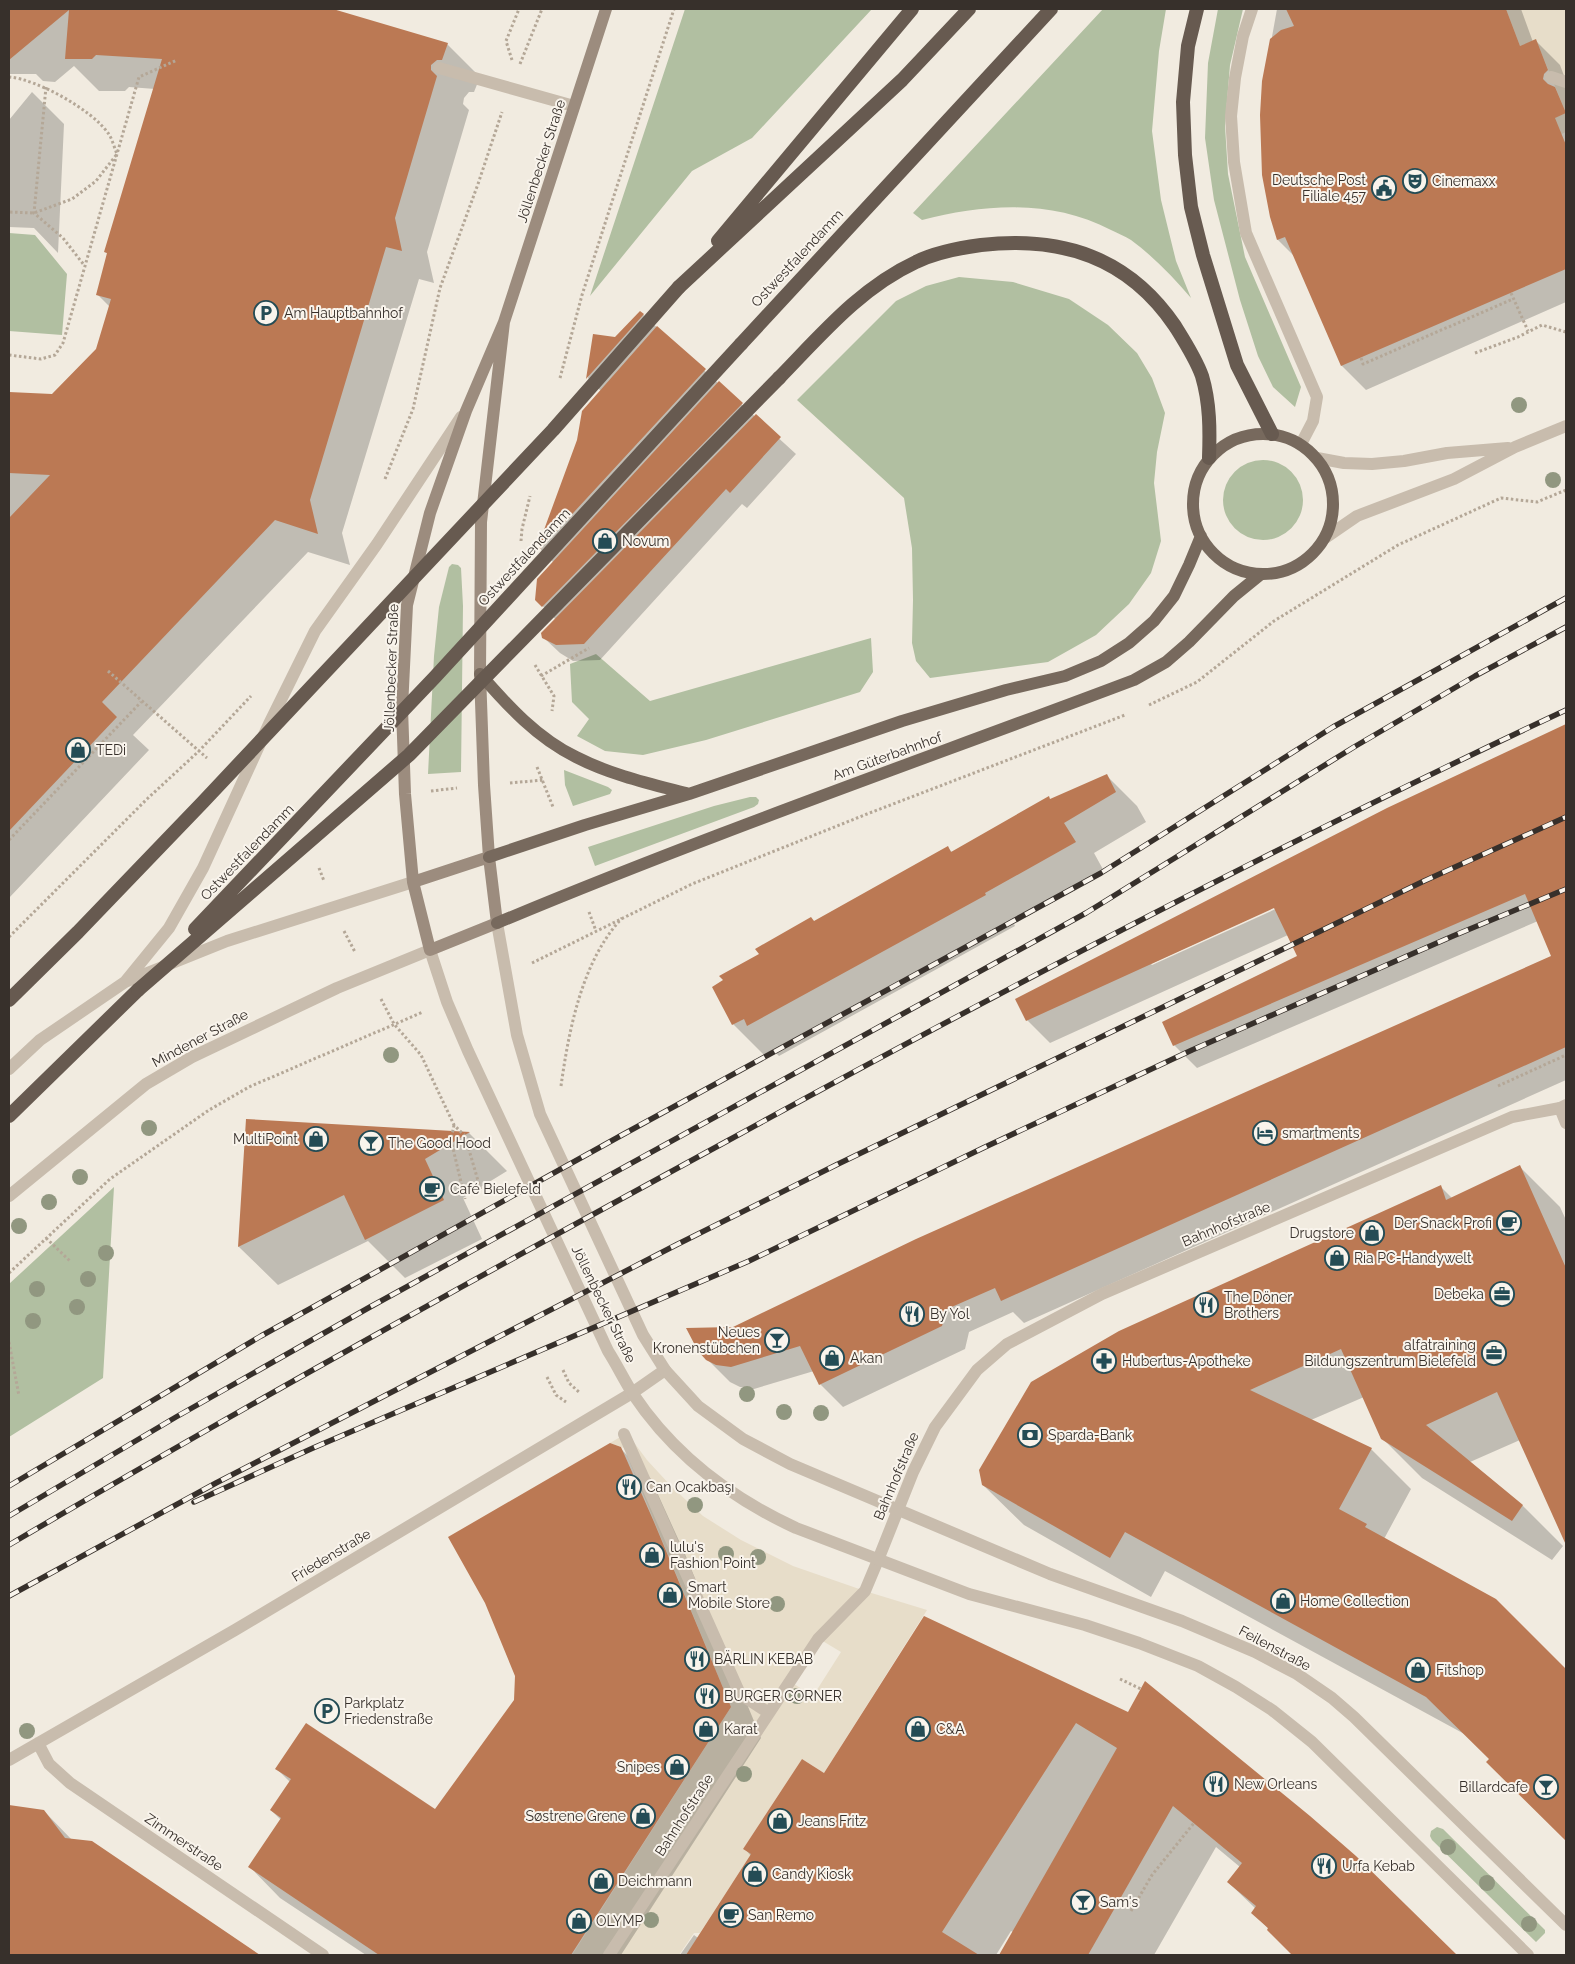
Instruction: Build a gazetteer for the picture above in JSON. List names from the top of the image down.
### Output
{
  "streets": {
    "highway": ["Ostwestfalendamm"],
    "main road": ["Jöllenbecker Straße", "Am Güterbahnhof"],
    "street": [
      "Mindener Straße",
      "Bahnhofstraße",
      "Friedenstraße",
      "Feilenstraße",
      "Zimmerstraße"
    ]
  },
  "crossings": [
    ["Jöllenbecker Straße", "Am Güterbahnhof"],
    ["Jöllenbecker Straße", "Mindener Straße"],
    ["Jöllenbecker Straße", "Bahnhofstraße"],
    ["Jöllenbecker Straße", "Friedenstraße"],
    ["Jöllenbecker Straße", "Feilenstraße"],
    ["Bahnhofstraße", "Feilenstraße"],
    ["Friedenstraße", "Zimmerstraße"]
  ],
  "places": {
    "theatre": ["Cinemaxx"],
    "public building": ["Deutsche Post Filiale 457"],
    "parking": ["Am Hauptbahnhof", "Parkplatz Friedenstraße"],
    "shop": [
      "Novum",
      "TEDi",
      "MultiPoint",
      "Drugstore",
      "Ria PC-Handywelt",
      "Akan",
      "lulu's Fashion Point",
      "Smart Mobile Store",
      "Home Collection",
      "Fitshop",
      "Karat",
      "C&A",
      "Snipes",
      "Søstrene Grene",
      "Jeans Fritz",
      "Candy Kiosk",
      "Deichmann",
      "OLYMP"
    ],
    "hotel": ["smartments"],
    "bar": [
      "The Good Hood",
      "Neues Kronenstübchen",
      "Billardcafe",
      "Sam's"
    ],
    "cafe": ["Café Bielefeld", "Der Snack Profi", "San Remo"],
    "office": ["Debeka", "alfatraining Bildungszentrum Bielefeld"],
    "restaurant": [
      "The Döner Brothers",
      "By Yol",
      "Can Ocakbaşı",
      "BÄRLIN KEBAB",
      "BURGER CORNER",
      "New Orleans",
      "Urfa Kebab"
    ],
    "pharmacy": ["Hubertus-Apotheke"],
    "bank": ["Sparda-Bank"]
  }
}
